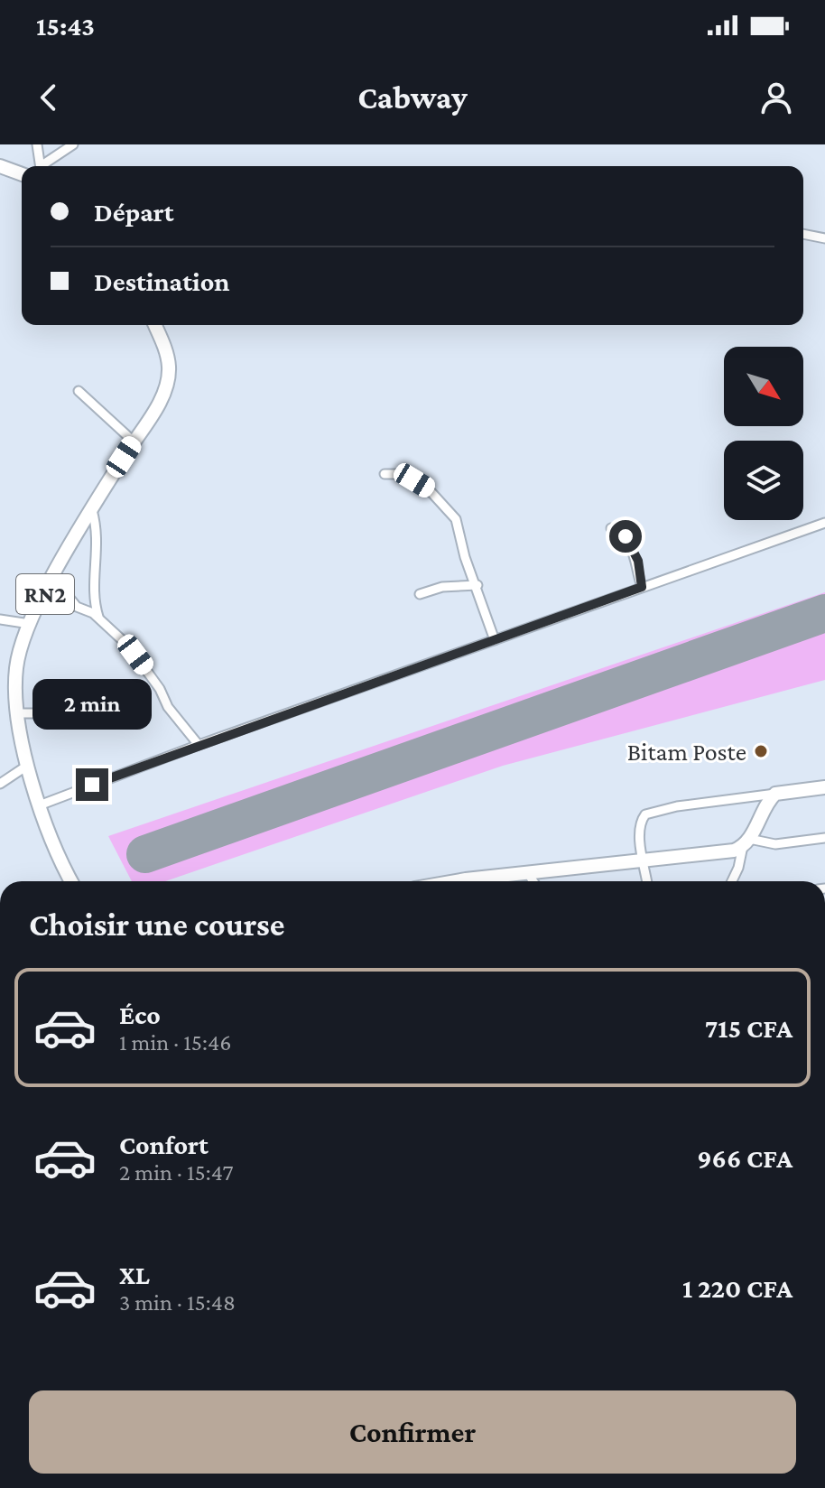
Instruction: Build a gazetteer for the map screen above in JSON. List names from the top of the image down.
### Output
{
  "streets": {
    "highway": ["RN2"]
  },
  "places": ["Bitam Poste"],
  "north": "bottom right",
  "page": {
    "status": "15:43",
    "header": "Cabway",
    "banner": ["Départ", "Destination"],
    "bubble": "2 min",
    "heading": "Choisir une course",
    "list": [
      {
        "name": "Éco",
        "note": "1 min · 15:46",
        "value": "715 CFA"
      },
      {
        "name": "Confort",
        "note": "2 min · 15:47",
        "value": "966 CFA"
      },
      {
        "name": "XL",
        "note": "3 min · 15:48",
        "value": "1 220 CFA"
      }
    ],
    "buttons": "Confirmer"
  }
}
